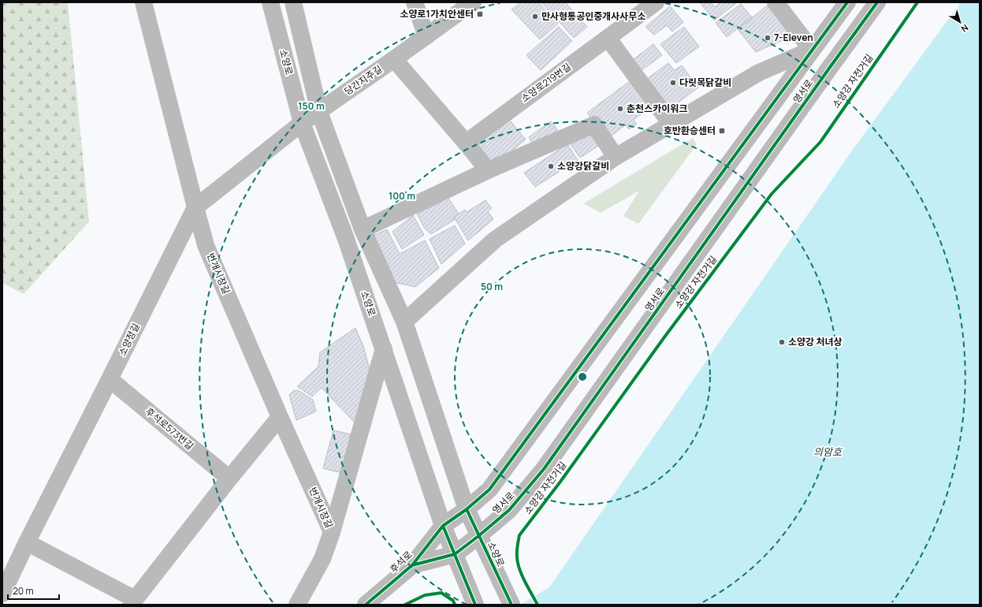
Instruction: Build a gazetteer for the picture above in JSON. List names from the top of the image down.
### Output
{
  "streets": {
    "street": [
      "소양로",
      "당간지주길",
      "소양로219번길",
      "영서로",
      "번개시장길",
      "소양정길",
      "후석로573번길",
      "후석로"
    ],
    "cycle path": ["소양강 자전거길"]
  },
  "crossings": [
    ["소양로", "당간지주길"],
    ["소양로", "영서로"],
    ["소양로", "소양정길"],
    ["소양로", "후석로"],
    ["당간지주길", "소양정길"],
    ["영서로", "후석로"],
    ["번개시장길", "소양정길"],
    ["소양정길", "후석로573번길"]
  ],
  "water": ["의암호"],
  "places": {
    "transit": ["소양로1가치안센터", "호반환승센터"],
    "other": [
      "만사형통공인중개사사무소",
      "7-Eleven",
      "다릿목닭갈비",
      "춘천스카이워크",
      "소양강닭갈비",
      "소양강 처녀상"
    ]
  },
  "scale_bar": "20 m",
  "north": "bottom right",
  "rings": ["150 m", "100 m", "50 m"]
}
